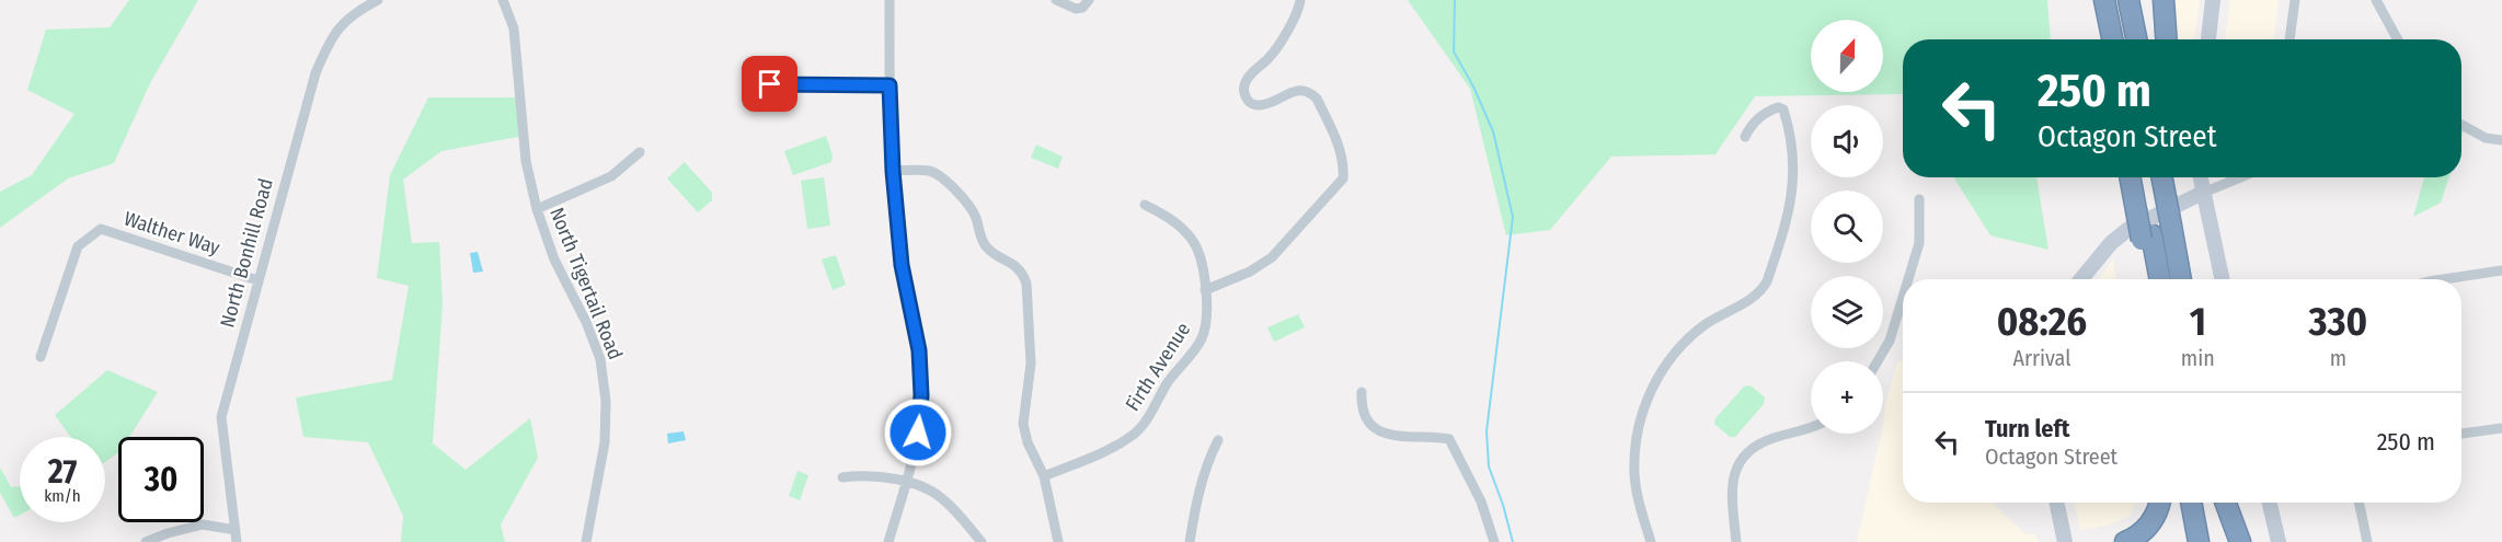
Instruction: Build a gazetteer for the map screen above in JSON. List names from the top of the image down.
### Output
{
  "streets": {
    "street": [
      "Walther Way",
      "North Bonhill Road",
      "North Tigertail Road",
      "Firth Avenue"
    ]
  },
  "crossings": [
    ["Walther Way", "North Bonhill Road"]
  ],
  "north": "top",
  "page": {
    "map_buttons": "+",
    "turn": ["250 m", "Octagon Street"],
    "eta": [
      "08:26",
      "Arrival",
      "1",
      "min",
      "330",
      "m"
    ],
    "list": [
      {
        "name": "Turn left",
        "note": "Octagon Street",
        "value": "250 m"
      }
    ],
    "speed": "27 km/h",
    "limit": "30"
  }
}
